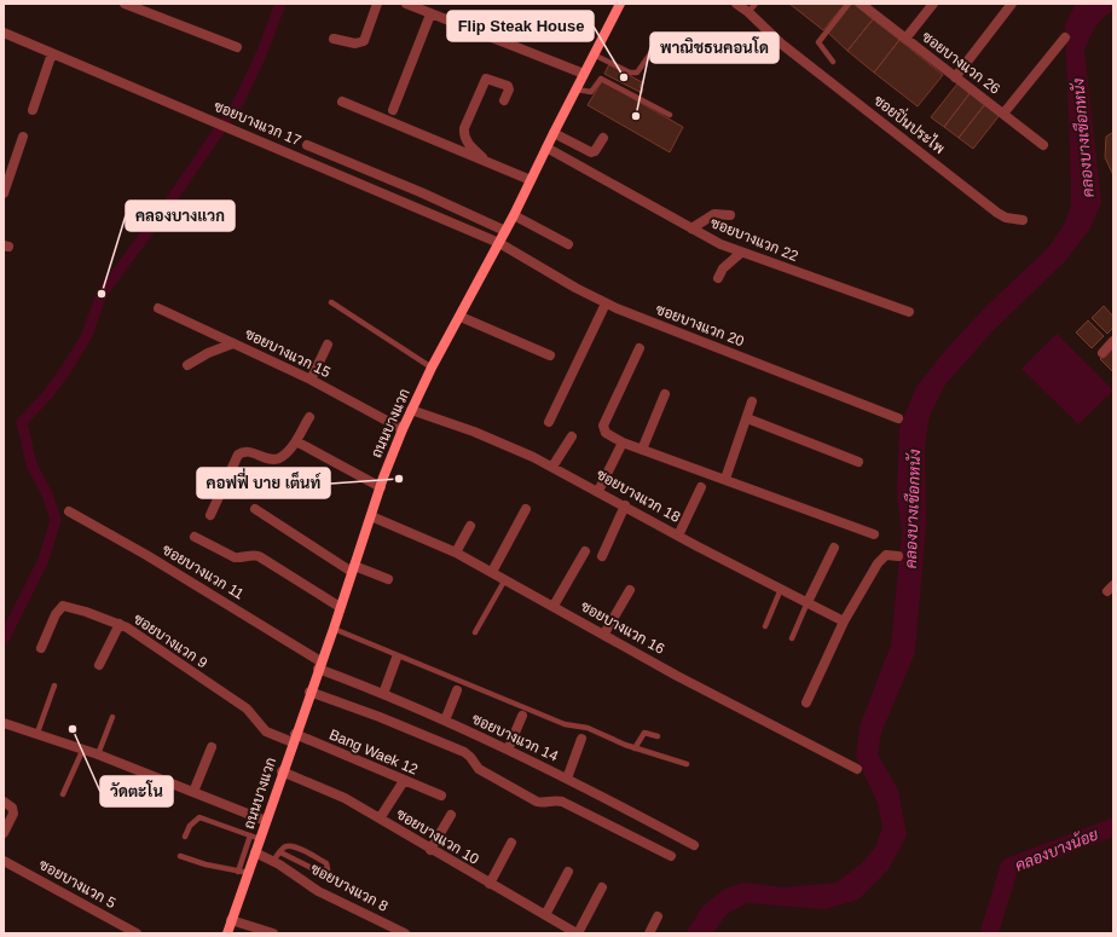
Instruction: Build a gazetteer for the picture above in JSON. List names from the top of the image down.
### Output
{
  "streets": {
    "main road": ["ถนนบางแวก"],
    "street": [
      "ซอยบางแวก 26",
      "ซอยบางแวก 17",
      "ซอยปิ่นประไพ",
      "ซอยบางแวก 22",
      "ซอยบางแวก 20",
      "ซอยบางแวก 15",
      "ซอยบางแวก 18",
      "ซอยบางแวก 11",
      "ซอยบางแวก 16",
      "ซอยบางแวก 9",
      "ซอยบางแวก 14",
      "Bang Waek 12",
      "ซอยบางแวก 10",
      "ซอยบางแวก 5",
      "ซอยบางแวก 8"
    ]
  },
  "crossings": [
    ["ซอยบางแวก 17", "ซอยบางแวก 20"],
    ["ซอยบางแวก 17", "ถนนบางแวก"],
    ["ซอยบางแวก 22", "ถนนบางแวก"],
    ["ซอยบางแวก 20", "ถนนบางแวก"],
    ["ซอยบางแวก 15", "ถนนบางแวก"],
    ["ถนนบางแวก", "ซอยบางแวก 18"],
    ["ถนนบางแวก", "ซอยบางแวก 11"],
    ["ถนนบางแวก", "ซอยบางแวก 16"],
    ["ถนนบางแวก", "ซอยบางแวก 9"],
    ["ถนนบางแวก", "ซอยบางแวก 14"],
    ["ถนนบางแวก", "Bang Waek 12"],
    ["ถนนบางแวก", "ซอยบางแวก 10"],
    ["ถนนบางแวก", "ซอยบางแวก 8"],
    ["ซอยบางแวก 11", "ซอยบางแวก 14"],
    ["ซอยบางแวก 9", "Bang Waek 12"]
  ],
  "water": ["คลองบางเชือกหนัง", "คลองบางน้อย"],
  "places": [
    "Flip Steak House",
    "พาณิชธนคอนโด",
    "คลองบางแวก",
    "คอฟฟี่ บาย เต็นท์",
    "วัดตะโน"
  ]
}
